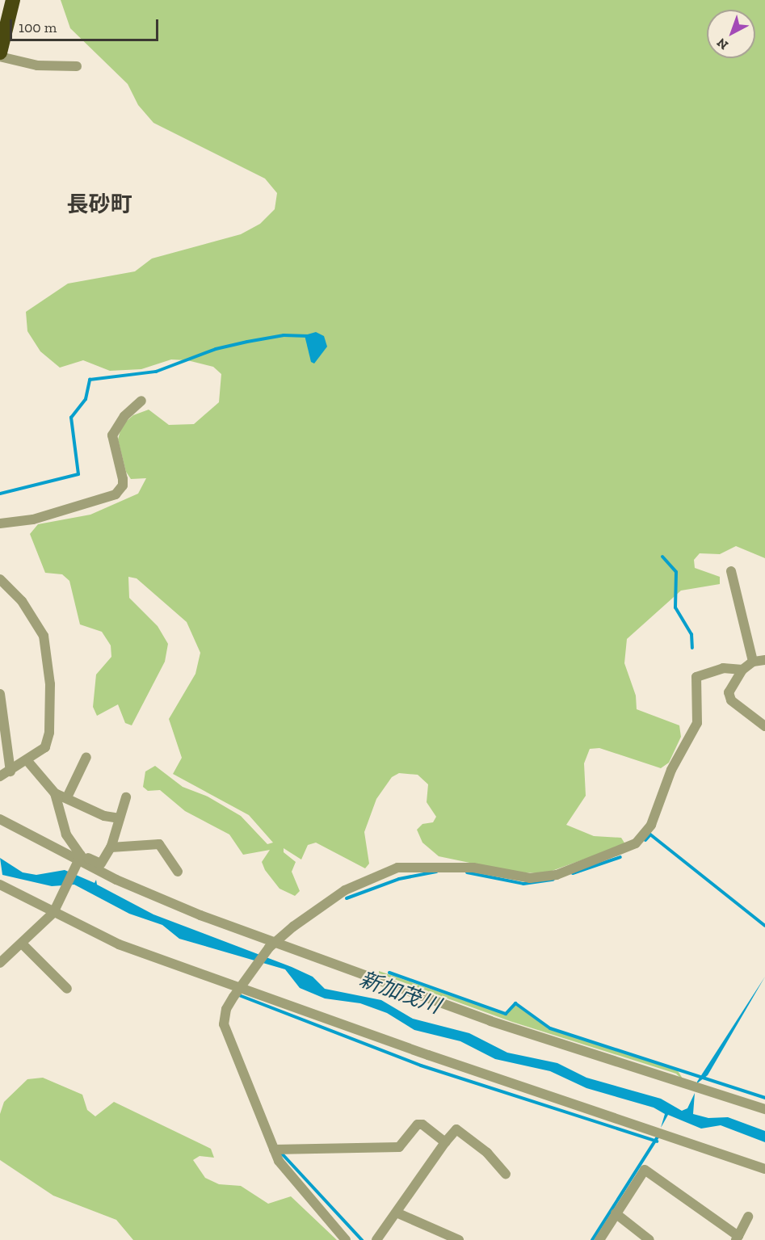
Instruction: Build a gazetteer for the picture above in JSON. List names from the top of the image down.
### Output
{
  "districts": ["長砂町"],
  "water": ["新加茂川"],
  "scale_bar": "100 m",
  "north": "bottom left"
}
